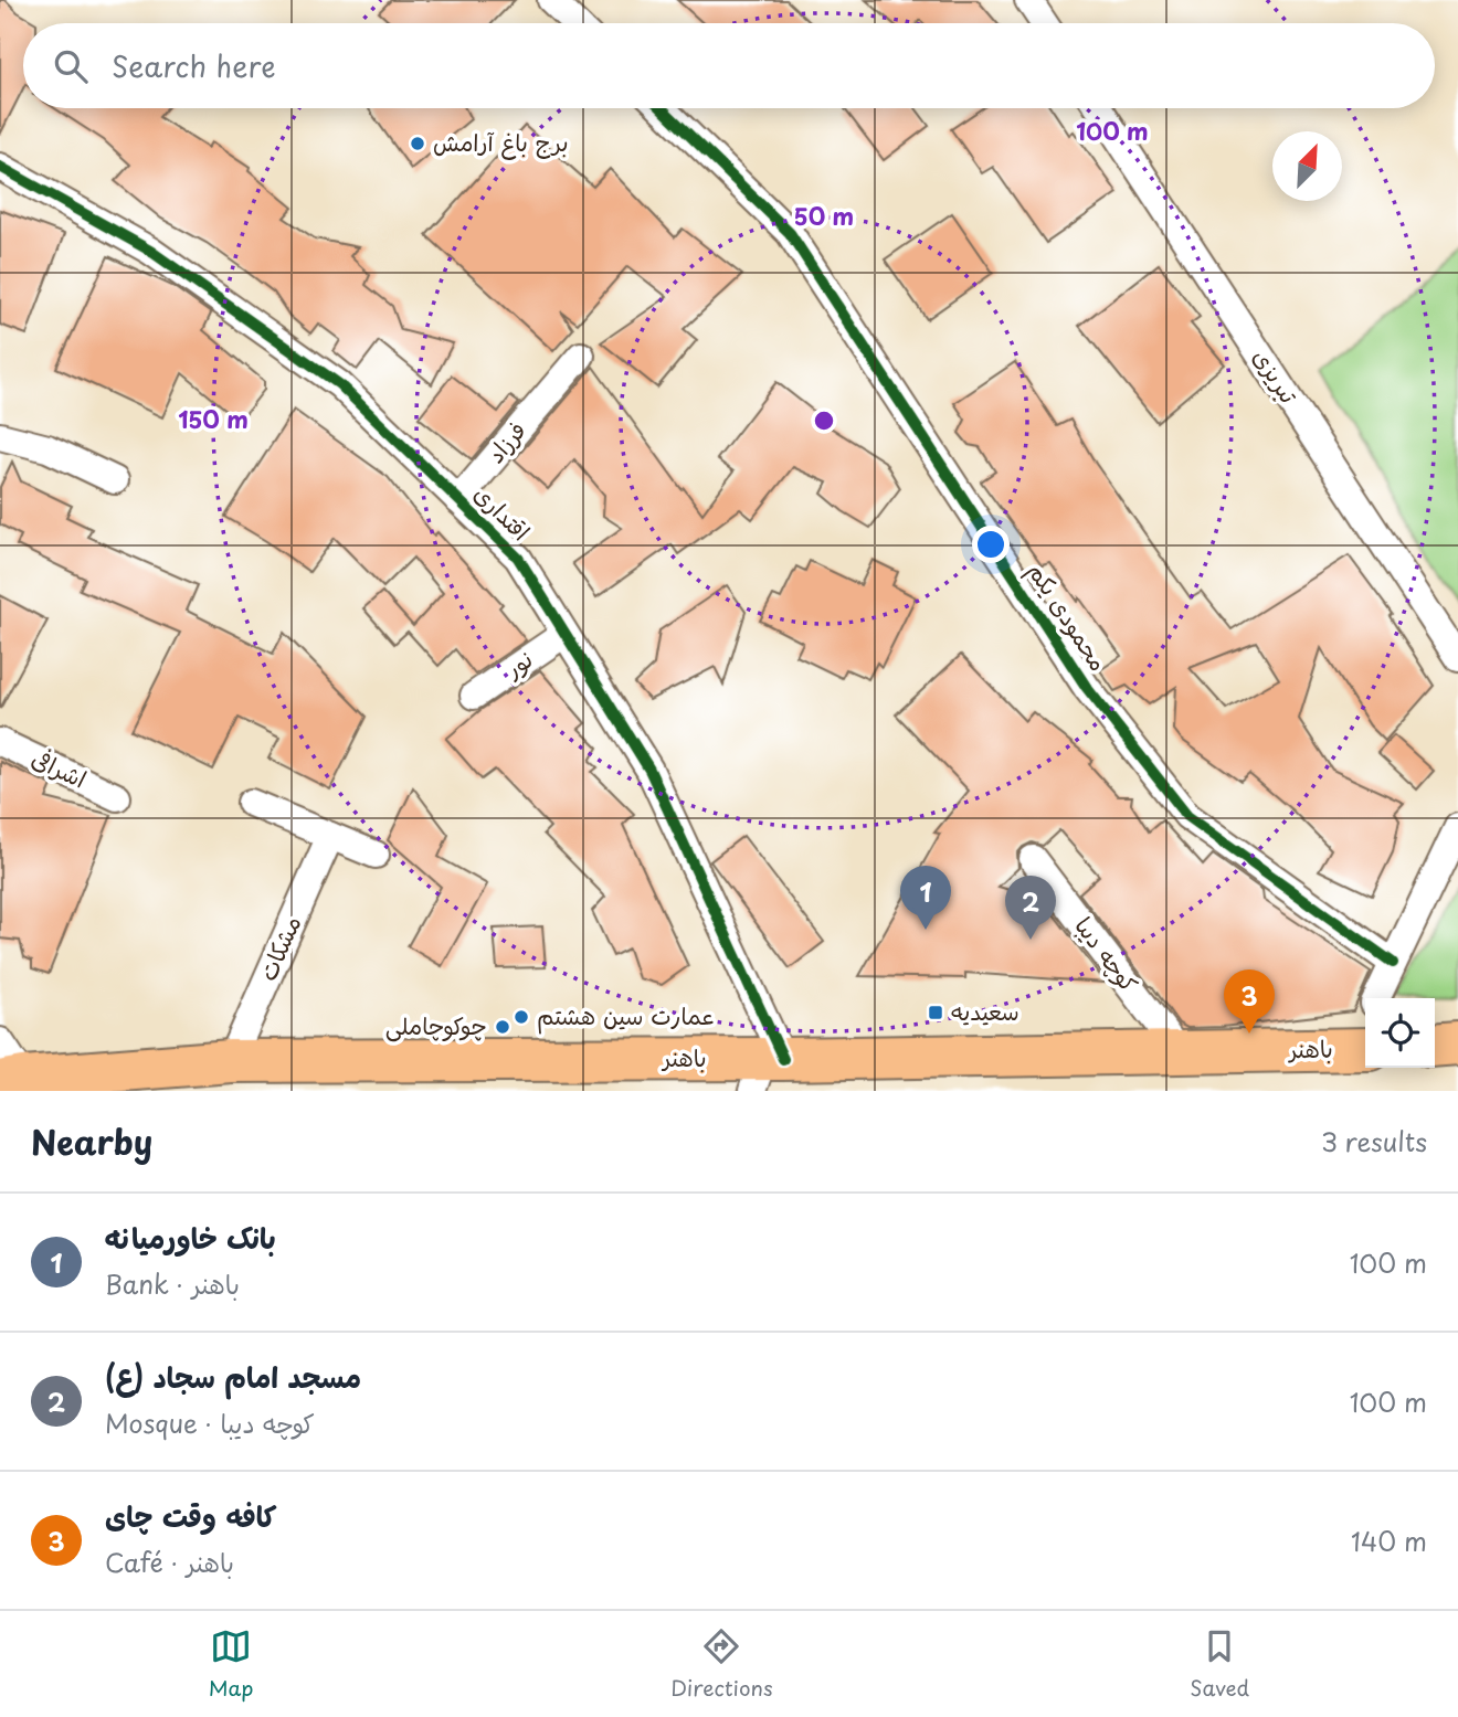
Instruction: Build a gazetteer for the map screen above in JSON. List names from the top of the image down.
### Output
{
  "streets": {
    "main road": ["باهنر"],
    "street": [
      "تبریزی",
      "فرزاد",
      "اقتداری",
      "محمودی یکم",
      "نور",
      "اشرافی",
      "مشکات",
      "کوچه دیبا"
    ]
  },
  "crossings": [
    ["فرزاد", "اقتداری"],
    ["اقتداری", "نور"],
    ["اقتداری", "باهنر"],
    ["مشکات", "باهنر"],
    ["کوچه دیبا", "باهنر"]
  ],
  "places": {
    "other": ["برج باغ آرامش", "عمارت سین هشتم", "چوکوچاملی"],
    "transit": ["سعیدیه"]
  },
  "north": "top right",
  "page": {
    "search": "Search here",
    "pins": ["1", "2", "3"],
    "heading": ["Nearby", "3 results"],
    "list": [
      {
        "mark": "1",
        "name": "بانک خاورمیانه",
        "note": "Bank · باهنر",
        "value": "100 m"
      },
      {
        "mark": "2",
        "name": "مسجد امام سجاد (ع)",
        "note": "Mosque · کوچه دیبا",
        "value": "100 m"
      },
      {
        "mark": "3",
        "name": "کافه وقت چای",
        "note": "Café · باهنر",
        "value": "140 m"
      }
    ],
    "nav": ["Map", "Directions", "Saved"]
  },
  "rings": ["100 m", "50 m", "150 m"]
}
